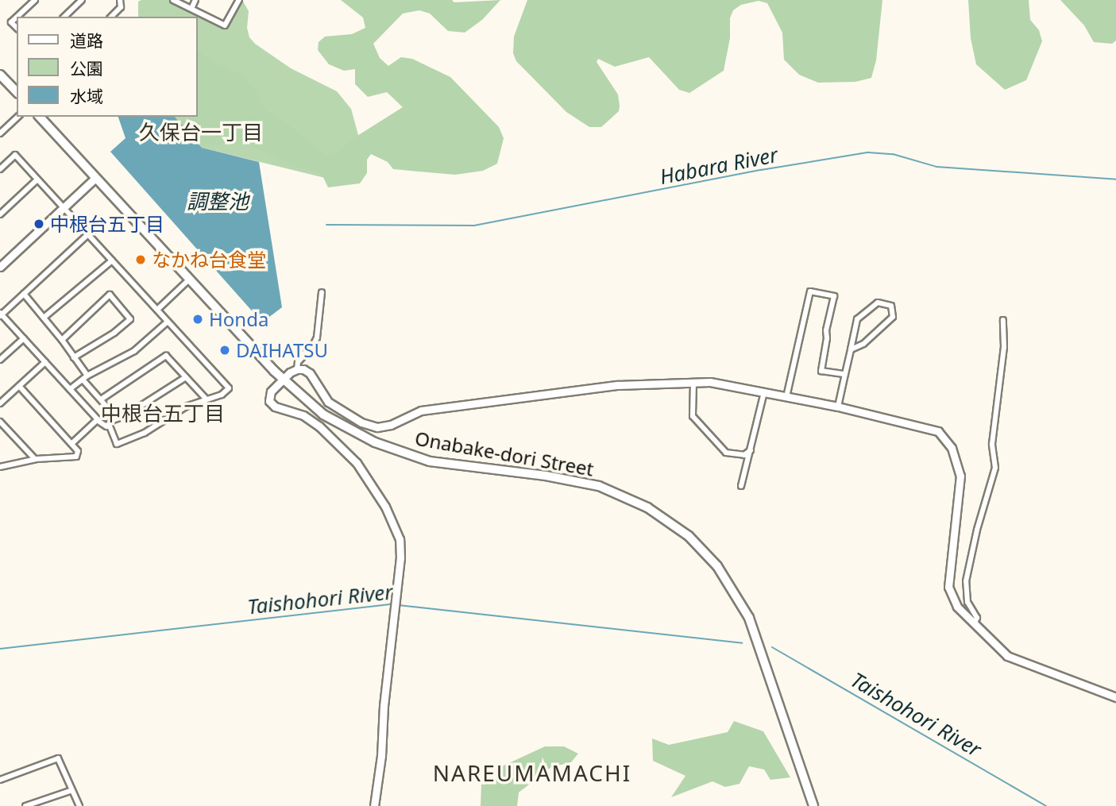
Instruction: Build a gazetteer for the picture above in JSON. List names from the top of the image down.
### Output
{
  "streets": {
    "main road": ["Onabake-dori Street"]
  },
  "districts": ["久保台一丁目", "中根台五丁目", "NAREUMAMACHI"],
  "water": ["Habara River", "調整池", "Taishohori River"],
  "places": [
    "中根台五丁目",
    "なかね台食堂",
    "Honda",
    "DAIHATSU"
  ],
  "legend": ["道路", "公園", "水域"]
}
